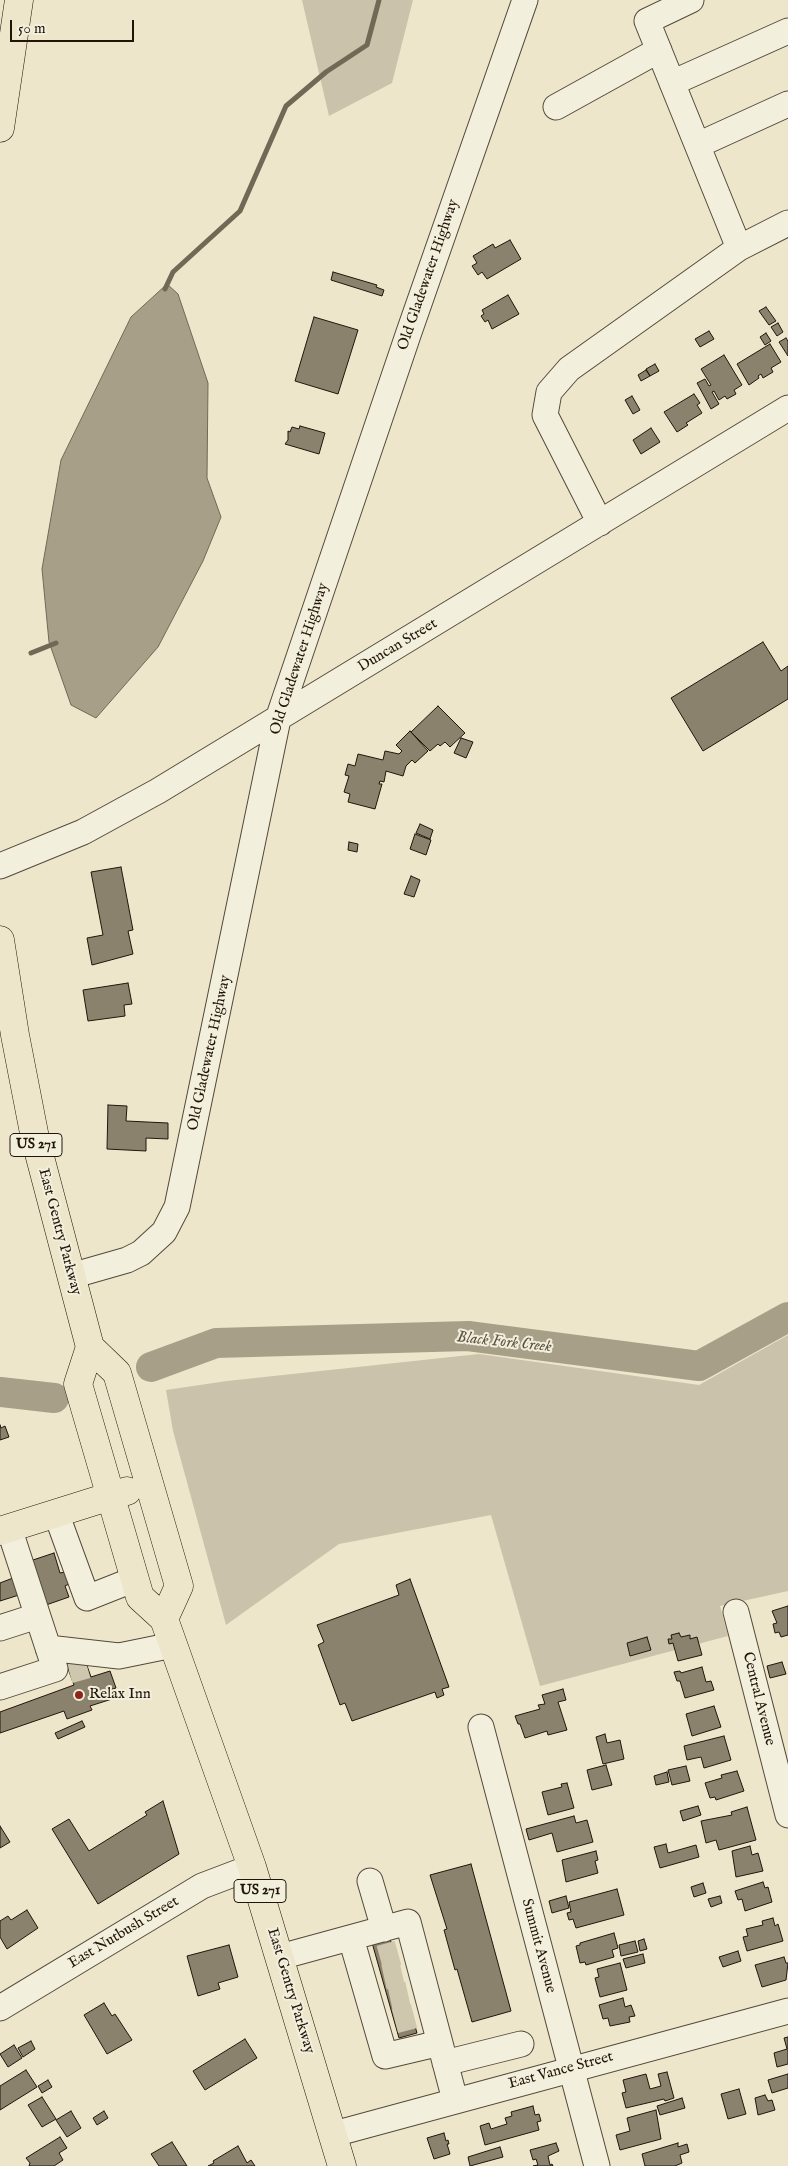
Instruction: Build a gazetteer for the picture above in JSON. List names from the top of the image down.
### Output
{
  "streets": {
    "main road": ["US 271", "East Gentry Parkway"],
    "street": [
      "Old Gladewater Highway",
      "Duncan Street",
      "Central Avenue",
      "East Nutbush Street",
      "Summit Avenue",
      "East Vance Street"
    ]
  },
  "crossings": [
    ["Old Gladewater Highway", "Duncan Street"],
    ["Old Gladewater Highway", "East Gentry Parkway"],
    ["East Gentry Parkway", "East Nutbush Street"],
    ["East Gentry Parkway", "East Vance Street"],
    ["Summit Avenue", "East Vance Street"]
  ],
  "water": ["Black Fork Creek"],
  "places": ["Relax Inn"],
  "scale_bar": "50 m"
}
